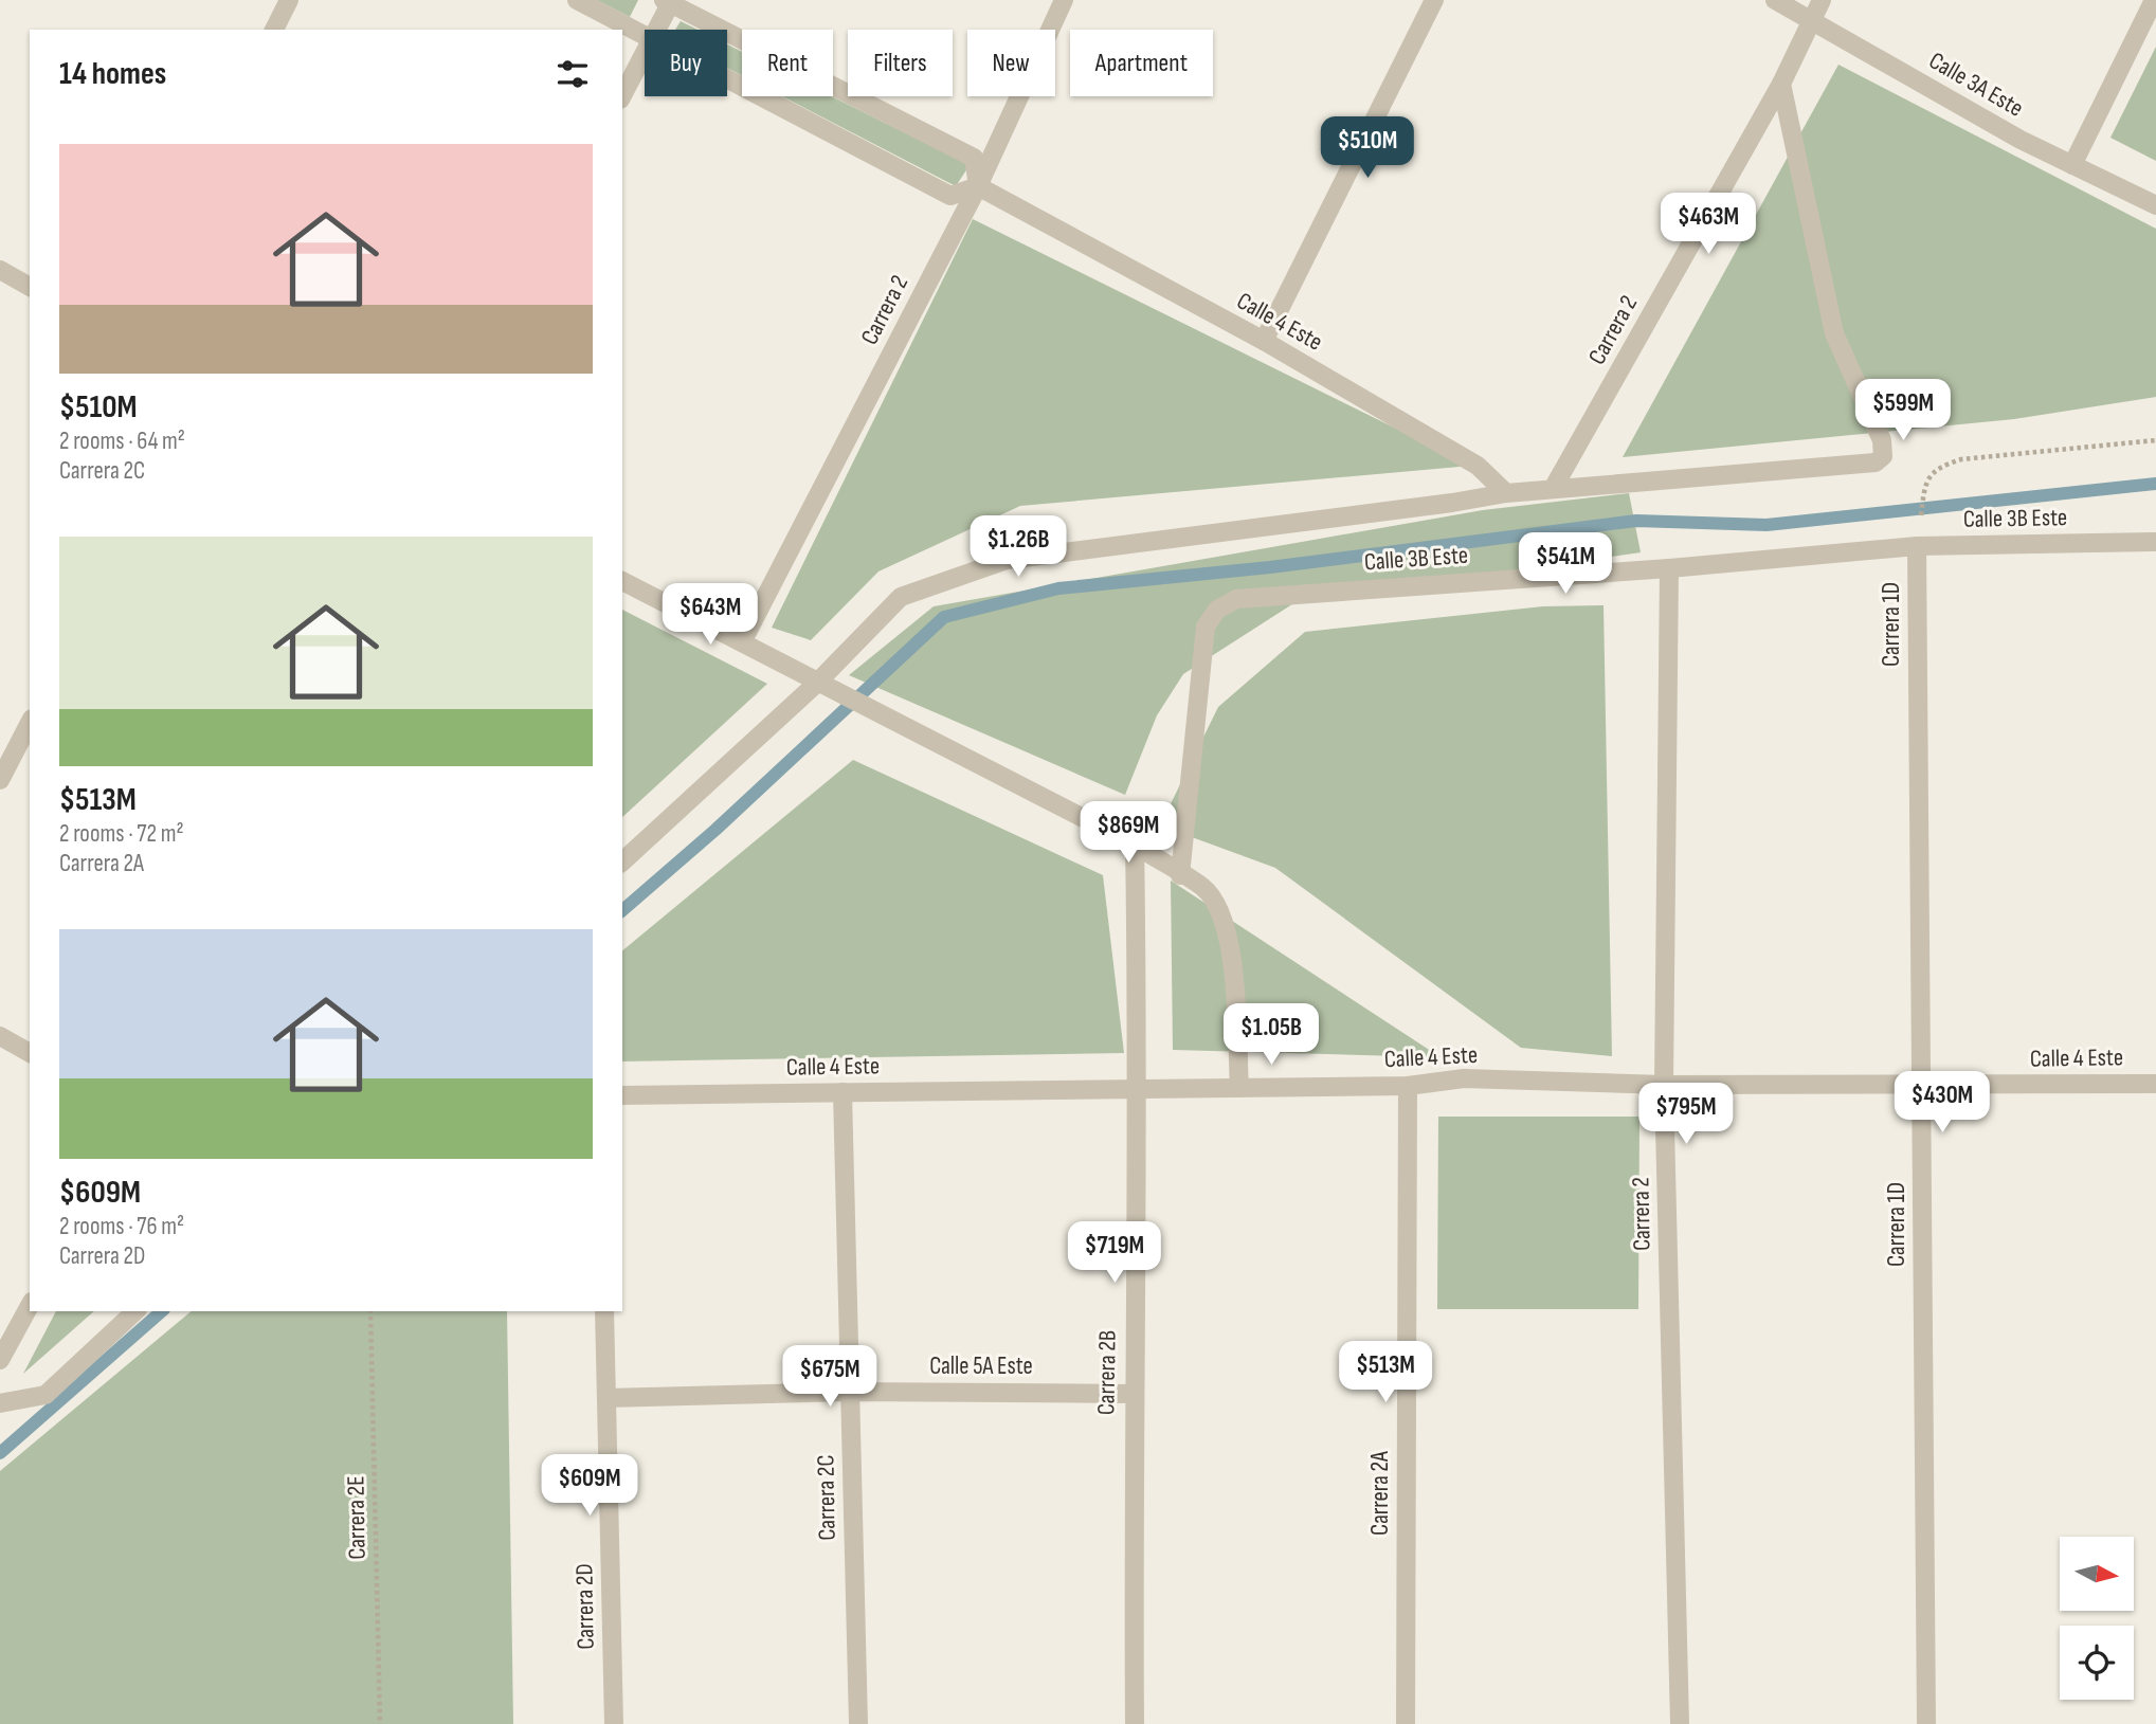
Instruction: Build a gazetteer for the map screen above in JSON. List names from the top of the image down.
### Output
{
  "streets": {
    "street": [
      "Calle 3A Este",
      "Carrera 2",
      "Calle 4 Este",
      "Calle 3B Este",
      "Carrera 1D",
      "Calle 5A Este",
      "Carrera 2B",
      "Carrera 2A",
      "Carrera 2C",
      "Carrera 2D"
    ],
    "path": ["Carrera 2E"]
  },
  "crossings": [
    ["Calle 3A Este", "Carrera 2"],
    ["Carrera 2", "Calle 4 Este"],
    ["Carrera 2", "Calle 3B Este"],
    ["Calle 4 Este", "Carrera 1D"],
    ["Calle 4 Este", "Carrera 2B"],
    ["Calle 4 Este", "Carrera 2A"],
    ["Calle 4 Este", "Carrera 2C"],
    ["Calle 3B Este", "Carrera 1D"],
    ["Calle 5A Este", "Carrera 2B"],
    ["Calle 5A Este", "Carrera 2C"],
    ["Calle 5A Este", "Carrera 2D"]
  ],
  "north": "right",
  "page": {
    "chip": [
      "Buy",
      "Rent",
      "Filters",
      "New",
      "Apartment"
    ],
    "heading": "14 homes",
    "price": [
      "$510M",
      "$463M",
      "$599M",
      "$1.26B",
      "$541M",
      "$643M",
      "$869M",
      "$1.05B",
      "$430M",
      "$795M",
      "$719M",
      "$513M",
      "$675M",
      "$609M"
    ],
    "list": [
      {
        "name": "$510M",
        "note": "2 rooms · 64 m² · Carrera 2C"
      },
      {
        "name": "$513M",
        "note": "2 rooms · 72 m² · Carrera 2A"
      },
      {
        "name": "$609M",
        "note": "2 rooms · 76 m² · Carrera 2D"
      }
    ]
  }
}
